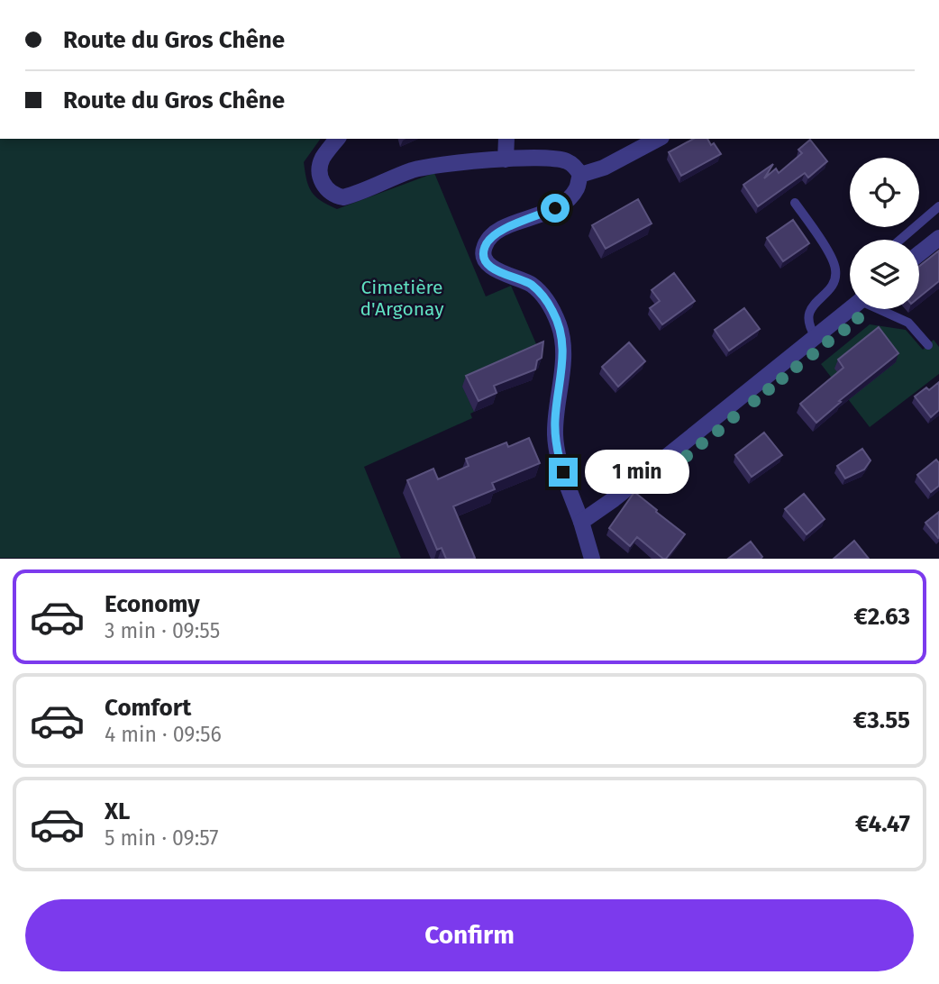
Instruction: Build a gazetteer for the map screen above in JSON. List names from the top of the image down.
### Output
{
  "parks": ["Cimetière d'Argonay"],
  "page": {
    "banner": ["Route du Gros Chêne", "Route du Gros Chêne"],
    "bubble": "1 min",
    "list": [
      {
        "name": "Economy",
        "note": "3 min · 09:55",
        "value": "€2.63"
      },
      {
        "name": "Comfort",
        "note": "4 min · 09:56",
        "value": "€3.55"
      },
      {
        "name": "XL",
        "note": "5 min · 09:57",
        "value": "€4.47"
      }
    ],
    "buttons": "Confirm"
  }
}
